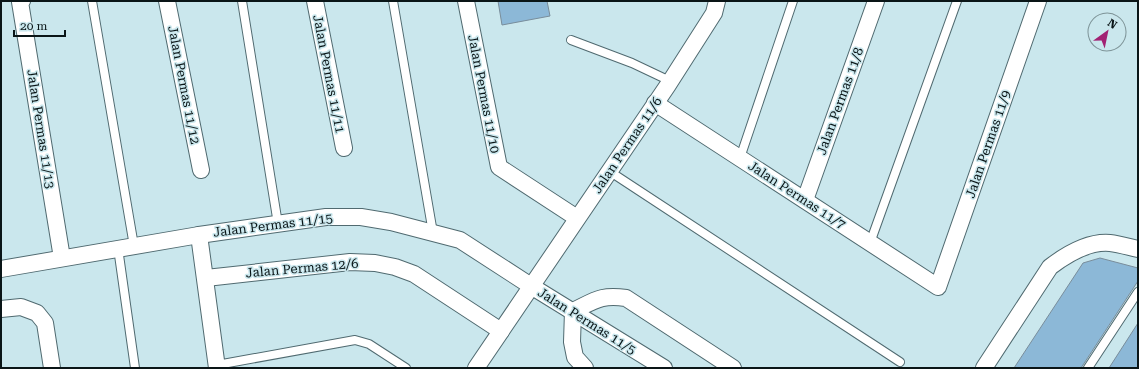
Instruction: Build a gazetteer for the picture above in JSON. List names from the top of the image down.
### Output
{
  "streets": {
    "street": [
      "Jalan Permas 11/11",
      "Jalan Permas 11/12",
      "Jalan Permas 11/10",
      "Jalan Permas 11/8",
      "Jalan Permas 11/13",
      "Jalan Permas 11/9",
      "Jalan Permas 11/6",
      "Jalan Permas 11/7",
      "Jalan Permas 11/15",
      "Jalan Permas 12/6",
      "Jalan Permas 11/5"
    ]
  },
  "crossings": [
    ["Jalan Permas 11/10", "Jalan Permas 11/6"],
    ["Jalan Permas 11/8", "Jalan Permas 11/7"],
    ["Jalan Permas 11/13", "Jalan Permas 11/15"],
    ["Jalan Permas 11/9", "Jalan Permas 11/7"],
    ["Jalan Permas 11/6", "Jalan Permas 11/7"],
    ["Jalan Permas 11/6", "Jalan Permas 11/15"],
    ["Jalan Permas 11/6", "Jalan Permas 12/6"],
    ["Jalan Permas 11/6", "Jalan Permas 11/5"],
    ["Jalan Permas 11/15", "Jalan Permas 11/5"]
  ],
  "scale_bar": "20 m",
  "north": "top right"
}
